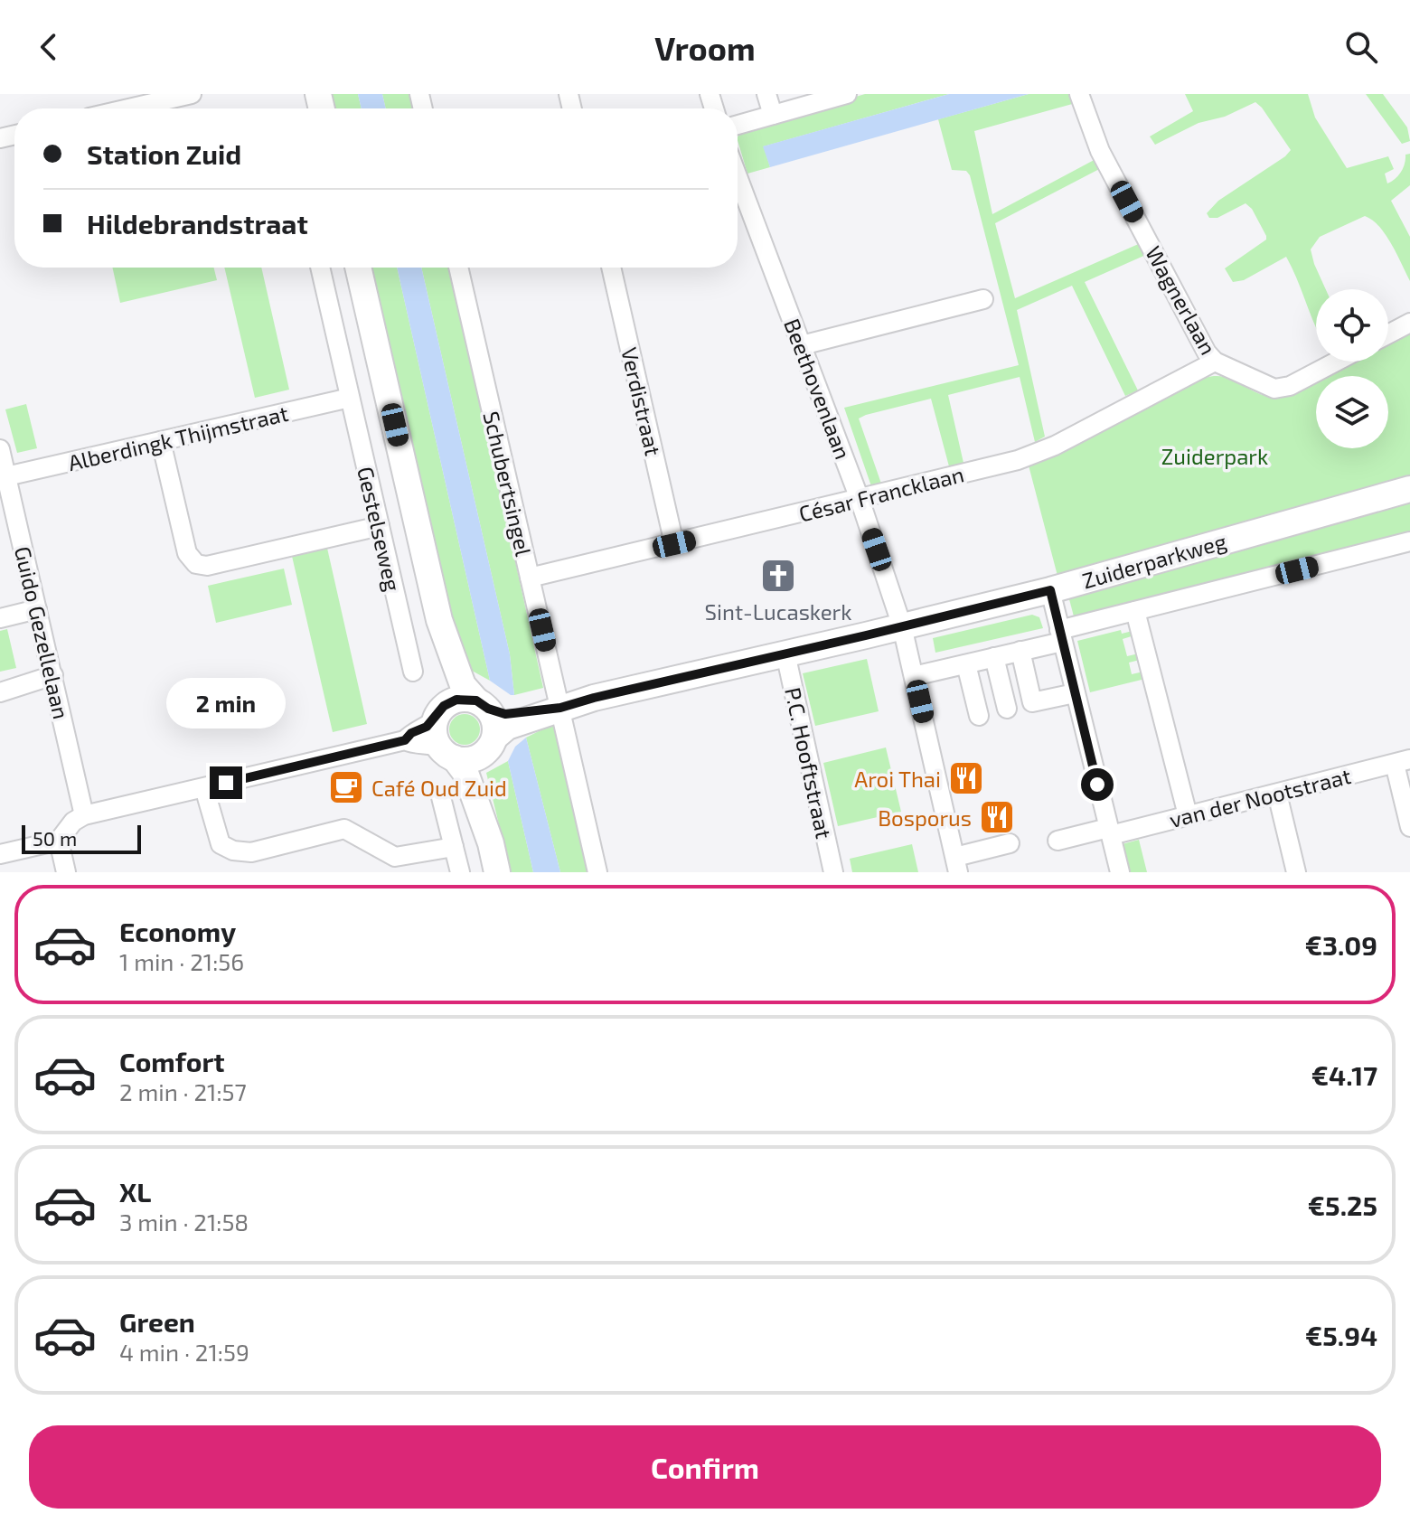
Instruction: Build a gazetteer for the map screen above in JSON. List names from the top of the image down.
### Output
{
  "streets": {
    "street": [
      "Wagnerlaan",
      "Beethovenlaan",
      "Verdistraat",
      "Alberdingk Thijmstraat",
      "Schubertsingel",
      "César Francklaan",
      "Gestelseweg",
      "Zuiderparkweg",
      "Guido Gezellelaan",
      "P.C. Hooftstraat",
      "van der Nootstraat"
    ]
  },
  "crossings": [
    ["Wagnerlaan", "César Francklaan"],
    ["Beethovenlaan", "César Francklaan"],
    ["Beethovenlaan", "Zuiderparkweg"],
    ["Verdistraat", "César Francklaan"],
    ["Alberdingk Thijmstraat", "Gestelseweg"],
    ["Alberdingk Thijmstraat", "Guido Gezellelaan"],
    ["Schubertsingel", "César Francklaan"],
    ["Schubertsingel", "Zuiderparkweg"],
    ["Gestelseweg", "Zuiderparkweg"],
    ["Zuiderparkweg", "P.C. Hooftstraat"]
  ],
  "parks": ["Zuiderpark"],
  "places": {
    "church": ["Sint-Lucaskerk"],
    "restaurant": ["Aroi Thai", "Bosporus"],
    "cafe": ["Café Oud Zuid"]
  },
  "scale_bar": "50 m",
  "page": {
    "header": "Vroom",
    "banner": ["Station Zuid", "Hildebrandstraat"],
    "bubble": "2 min",
    "scale": "50 m",
    "list": [
      {
        "name": "Economy",
        "note": "1 min · 21:56",
        "value": "€3.09"
      },
      {
        "name": "Comfort",
        "note": "2 min · 21:57",
        "value": "€4.17"
      },
      {
        "name": "XL",
        "note": "3 min · 21:58",
        "value": "€5.25"
      },
      {
        "name": "Green",
        "note": "4 min · 21:59",
        "value": "€5.94"
      }
    ],
    "buttons": "Confirm"
  }
}
